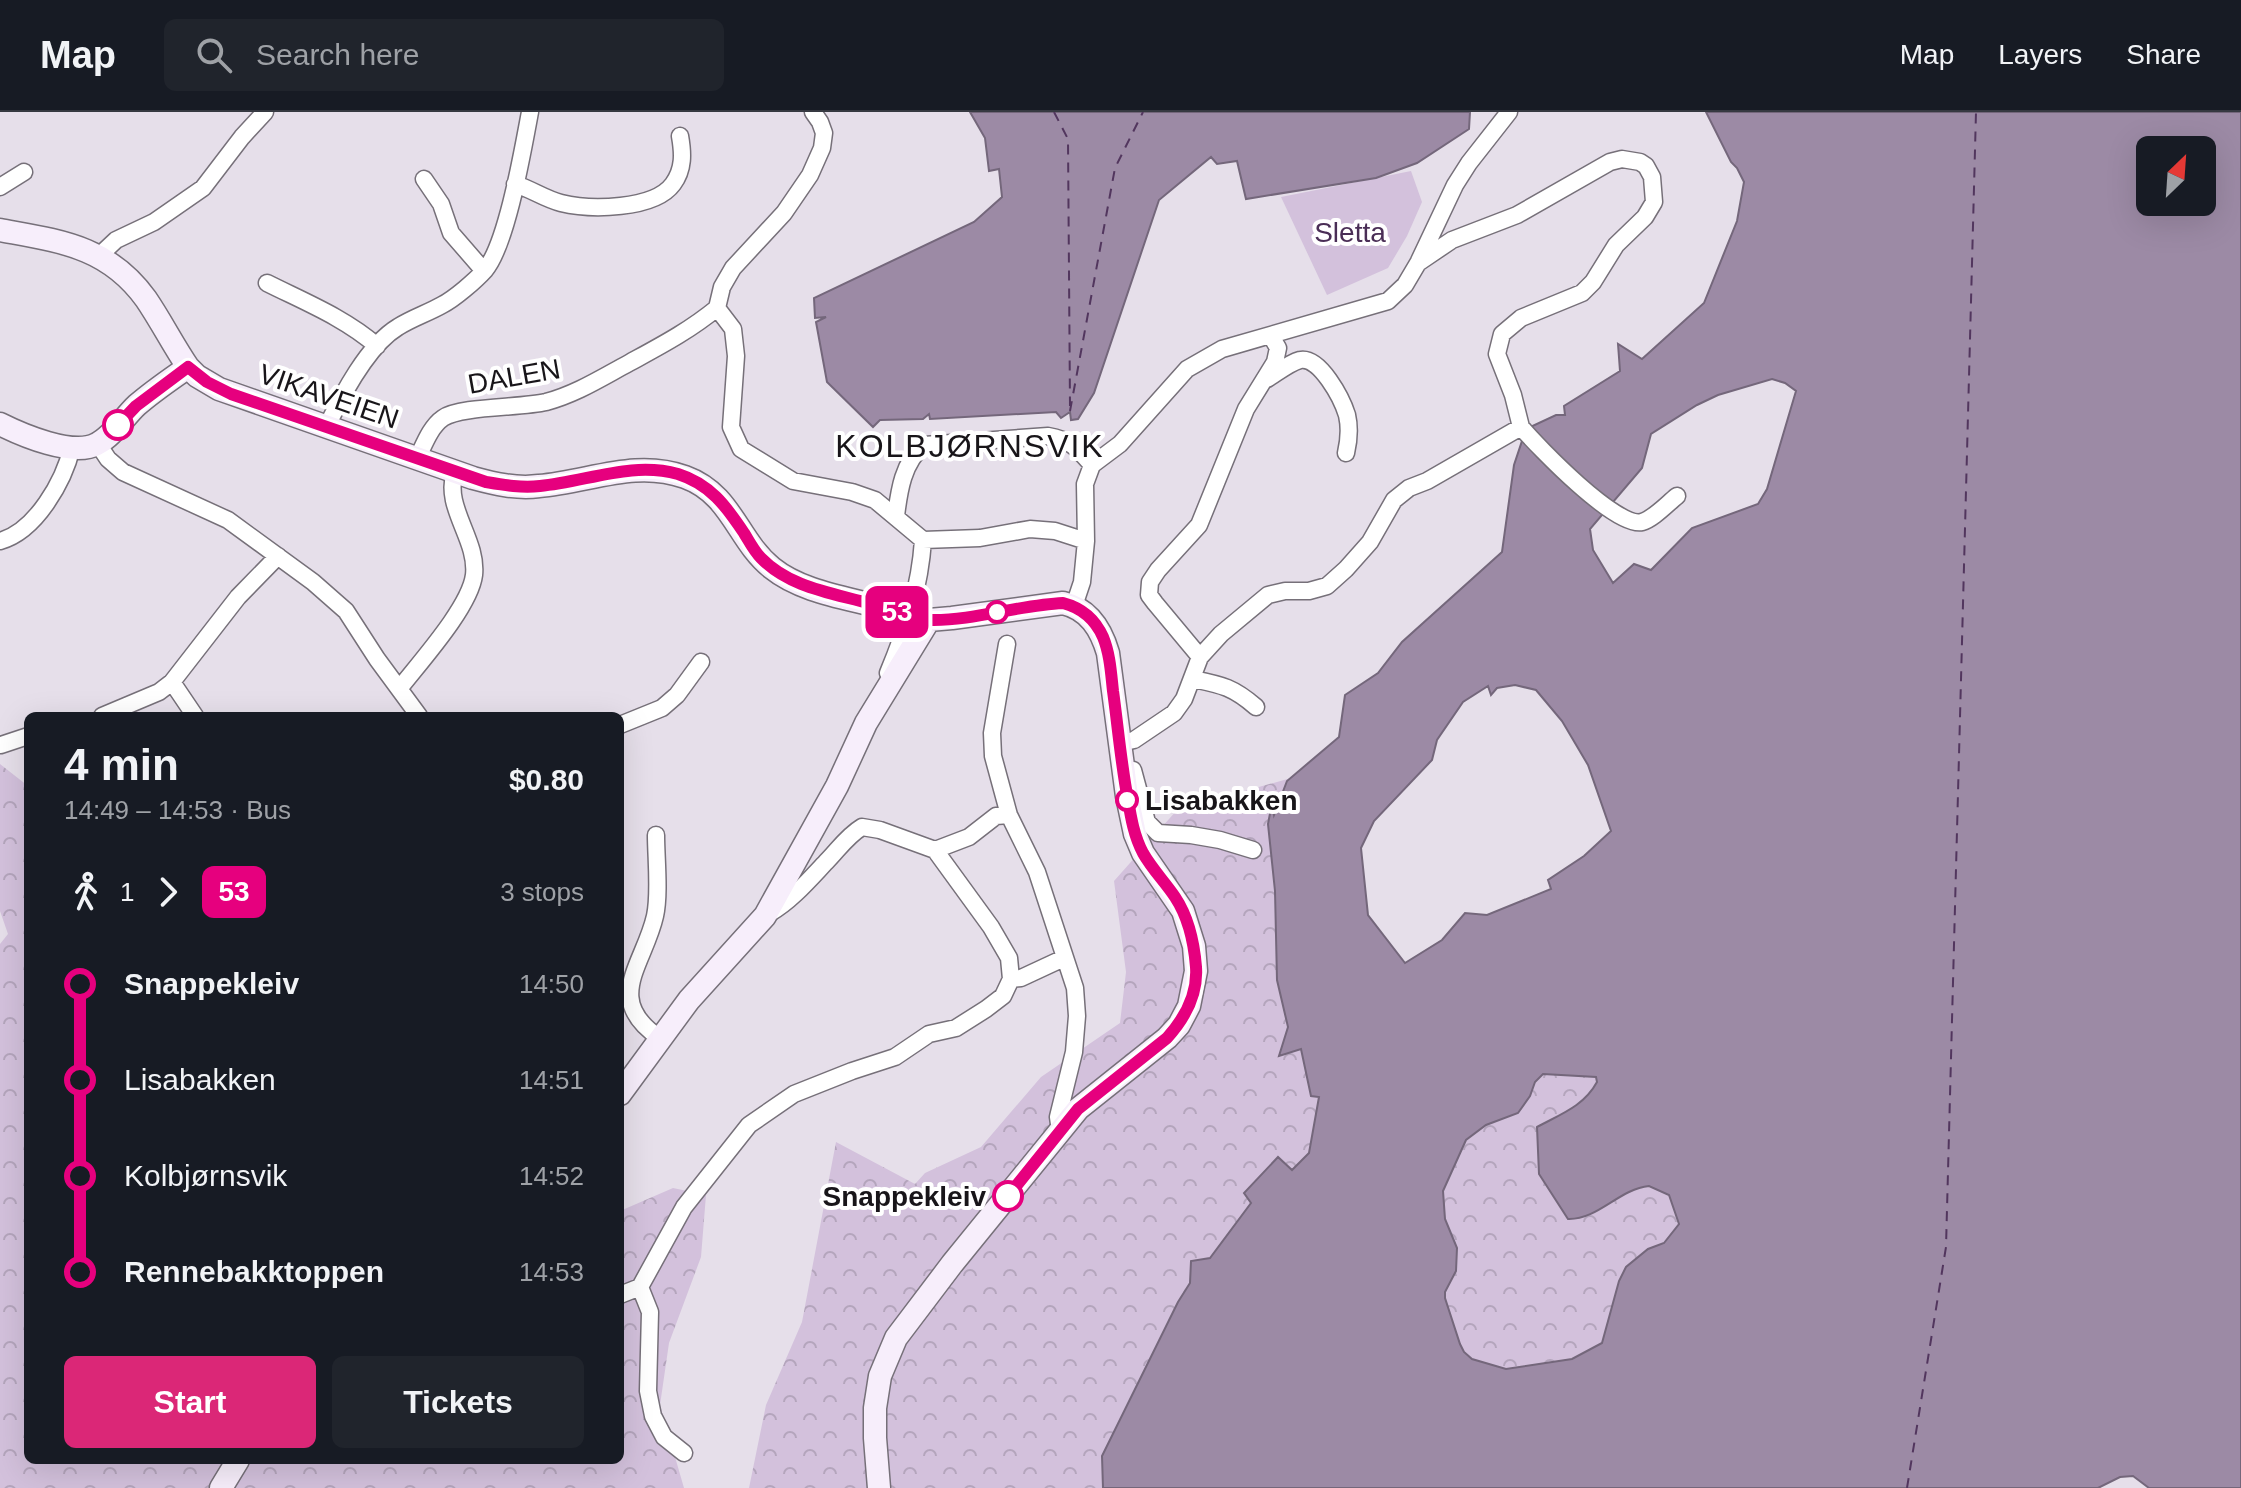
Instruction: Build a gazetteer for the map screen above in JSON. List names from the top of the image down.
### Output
{
  "streets": {
    "main road": ["VIKAVEIEN"],
    "street": ["DALEN"]
  },
  "crossings": [
    ["DALEN", "VIKAVEIEN"]
  ],
  "districts": ["KOLBJØRNSVIK"],
  "parks": ["Sletta"],
  "places": ["Lisabakken", "Snappekleiv"],
  "lines": ["bus line 53"],
  "north": "top right",
  "page": {
    "header": "Map",
    "search": "Search here",
    "nav": ["Map", "Layers", "Share"],
    "on_map": "53",
    "heading": ["4 min", "14:49 – 14:53 · Bus", "$0.80"],
    "legs": ["1", "53", "3 stops"],
    "list": [
      {
        "name": "Snappekleiv",
        "value": "14:50"
      },
      {
        "name": "Lisabakken",
        "value": "14:51"
      },
      {
        "name": "Kolbjørnsvik",
        "value": "14:52"
      },
      {
        "name": "Rennebakktoppen",
        "value": "14:53"
      }
    ],
    "buttons": ["Start", "Tickets"]
  }
}
